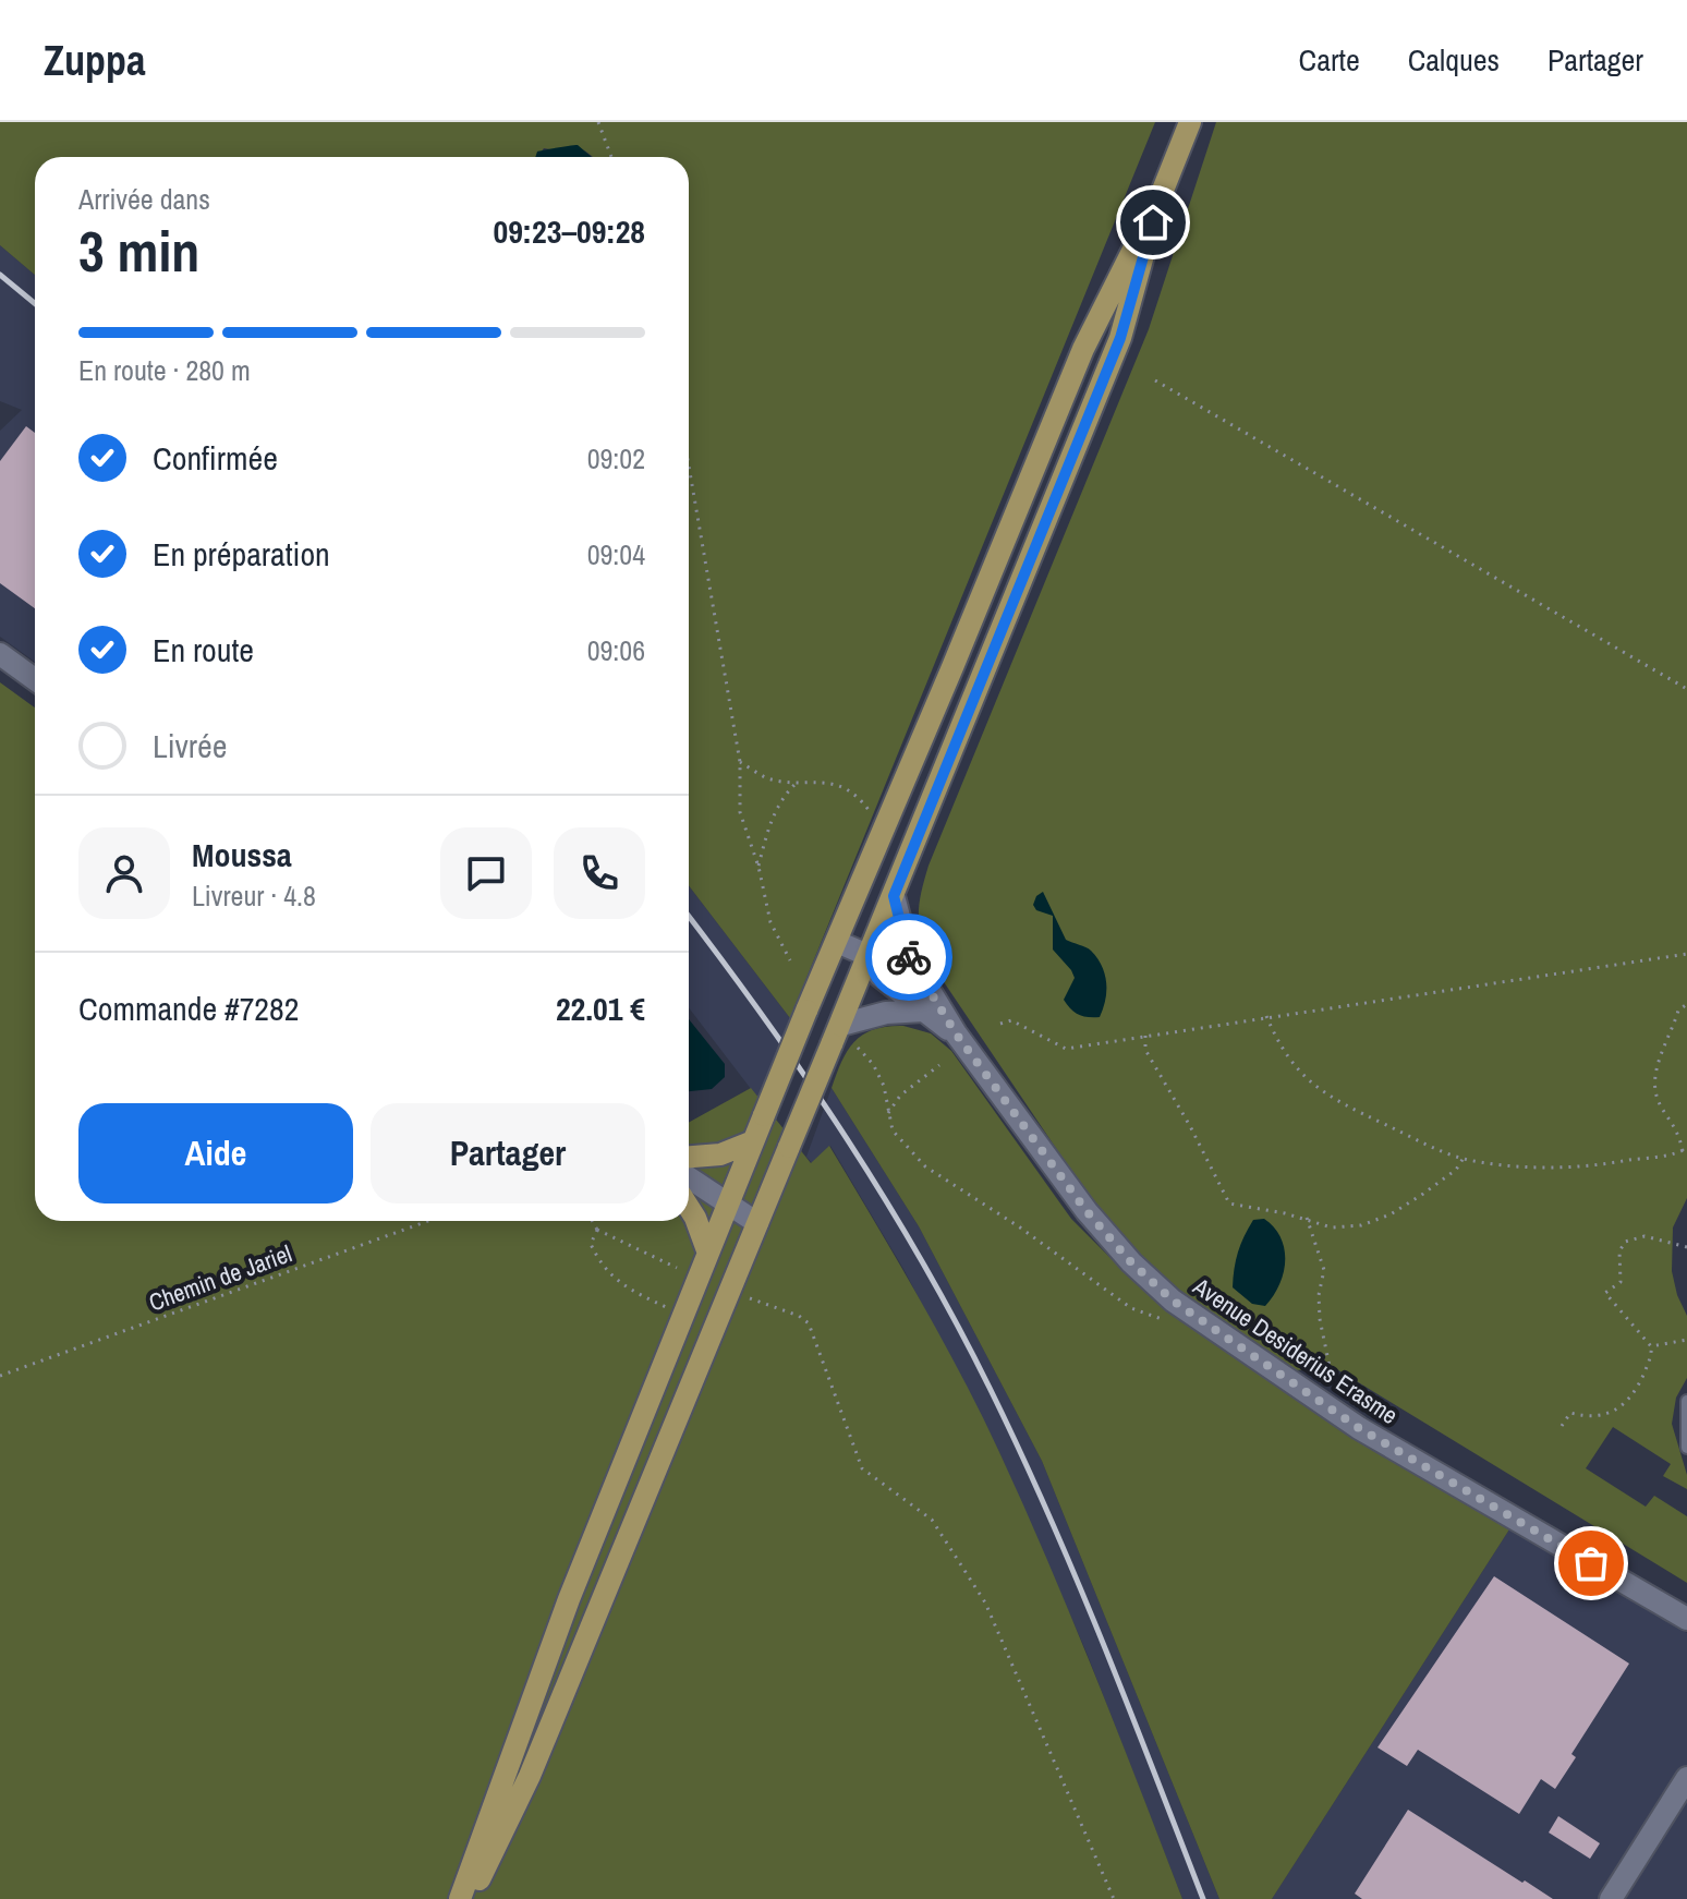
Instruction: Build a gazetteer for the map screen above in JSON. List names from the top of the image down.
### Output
{
  "streets": {
    "main road": ["Avenue Desiderius Erasme"],
    "path": ["Chemin de Jariel"]
  },
  "page": {
    "header": "Zuppa",
    "nav": ["Carte", "Calques", "Partager"],
    "heading": ["3 min", "Arrivée dans", "09:23–09:28"],
    "panel": [
      "Moussa",
      "Livreur · 4.8",
      "Commande #7282",
      "22.01 €"
    ],
    "bar": "En route · 280 m",
    "list": [
      ["Confirmée", "09:02"],
      ["En préparation", "09:04"],
      ["En route", "09:06"],
      "Livrée"
    ],
    "buttons": ["Aide", "Partager"]
  }
}
